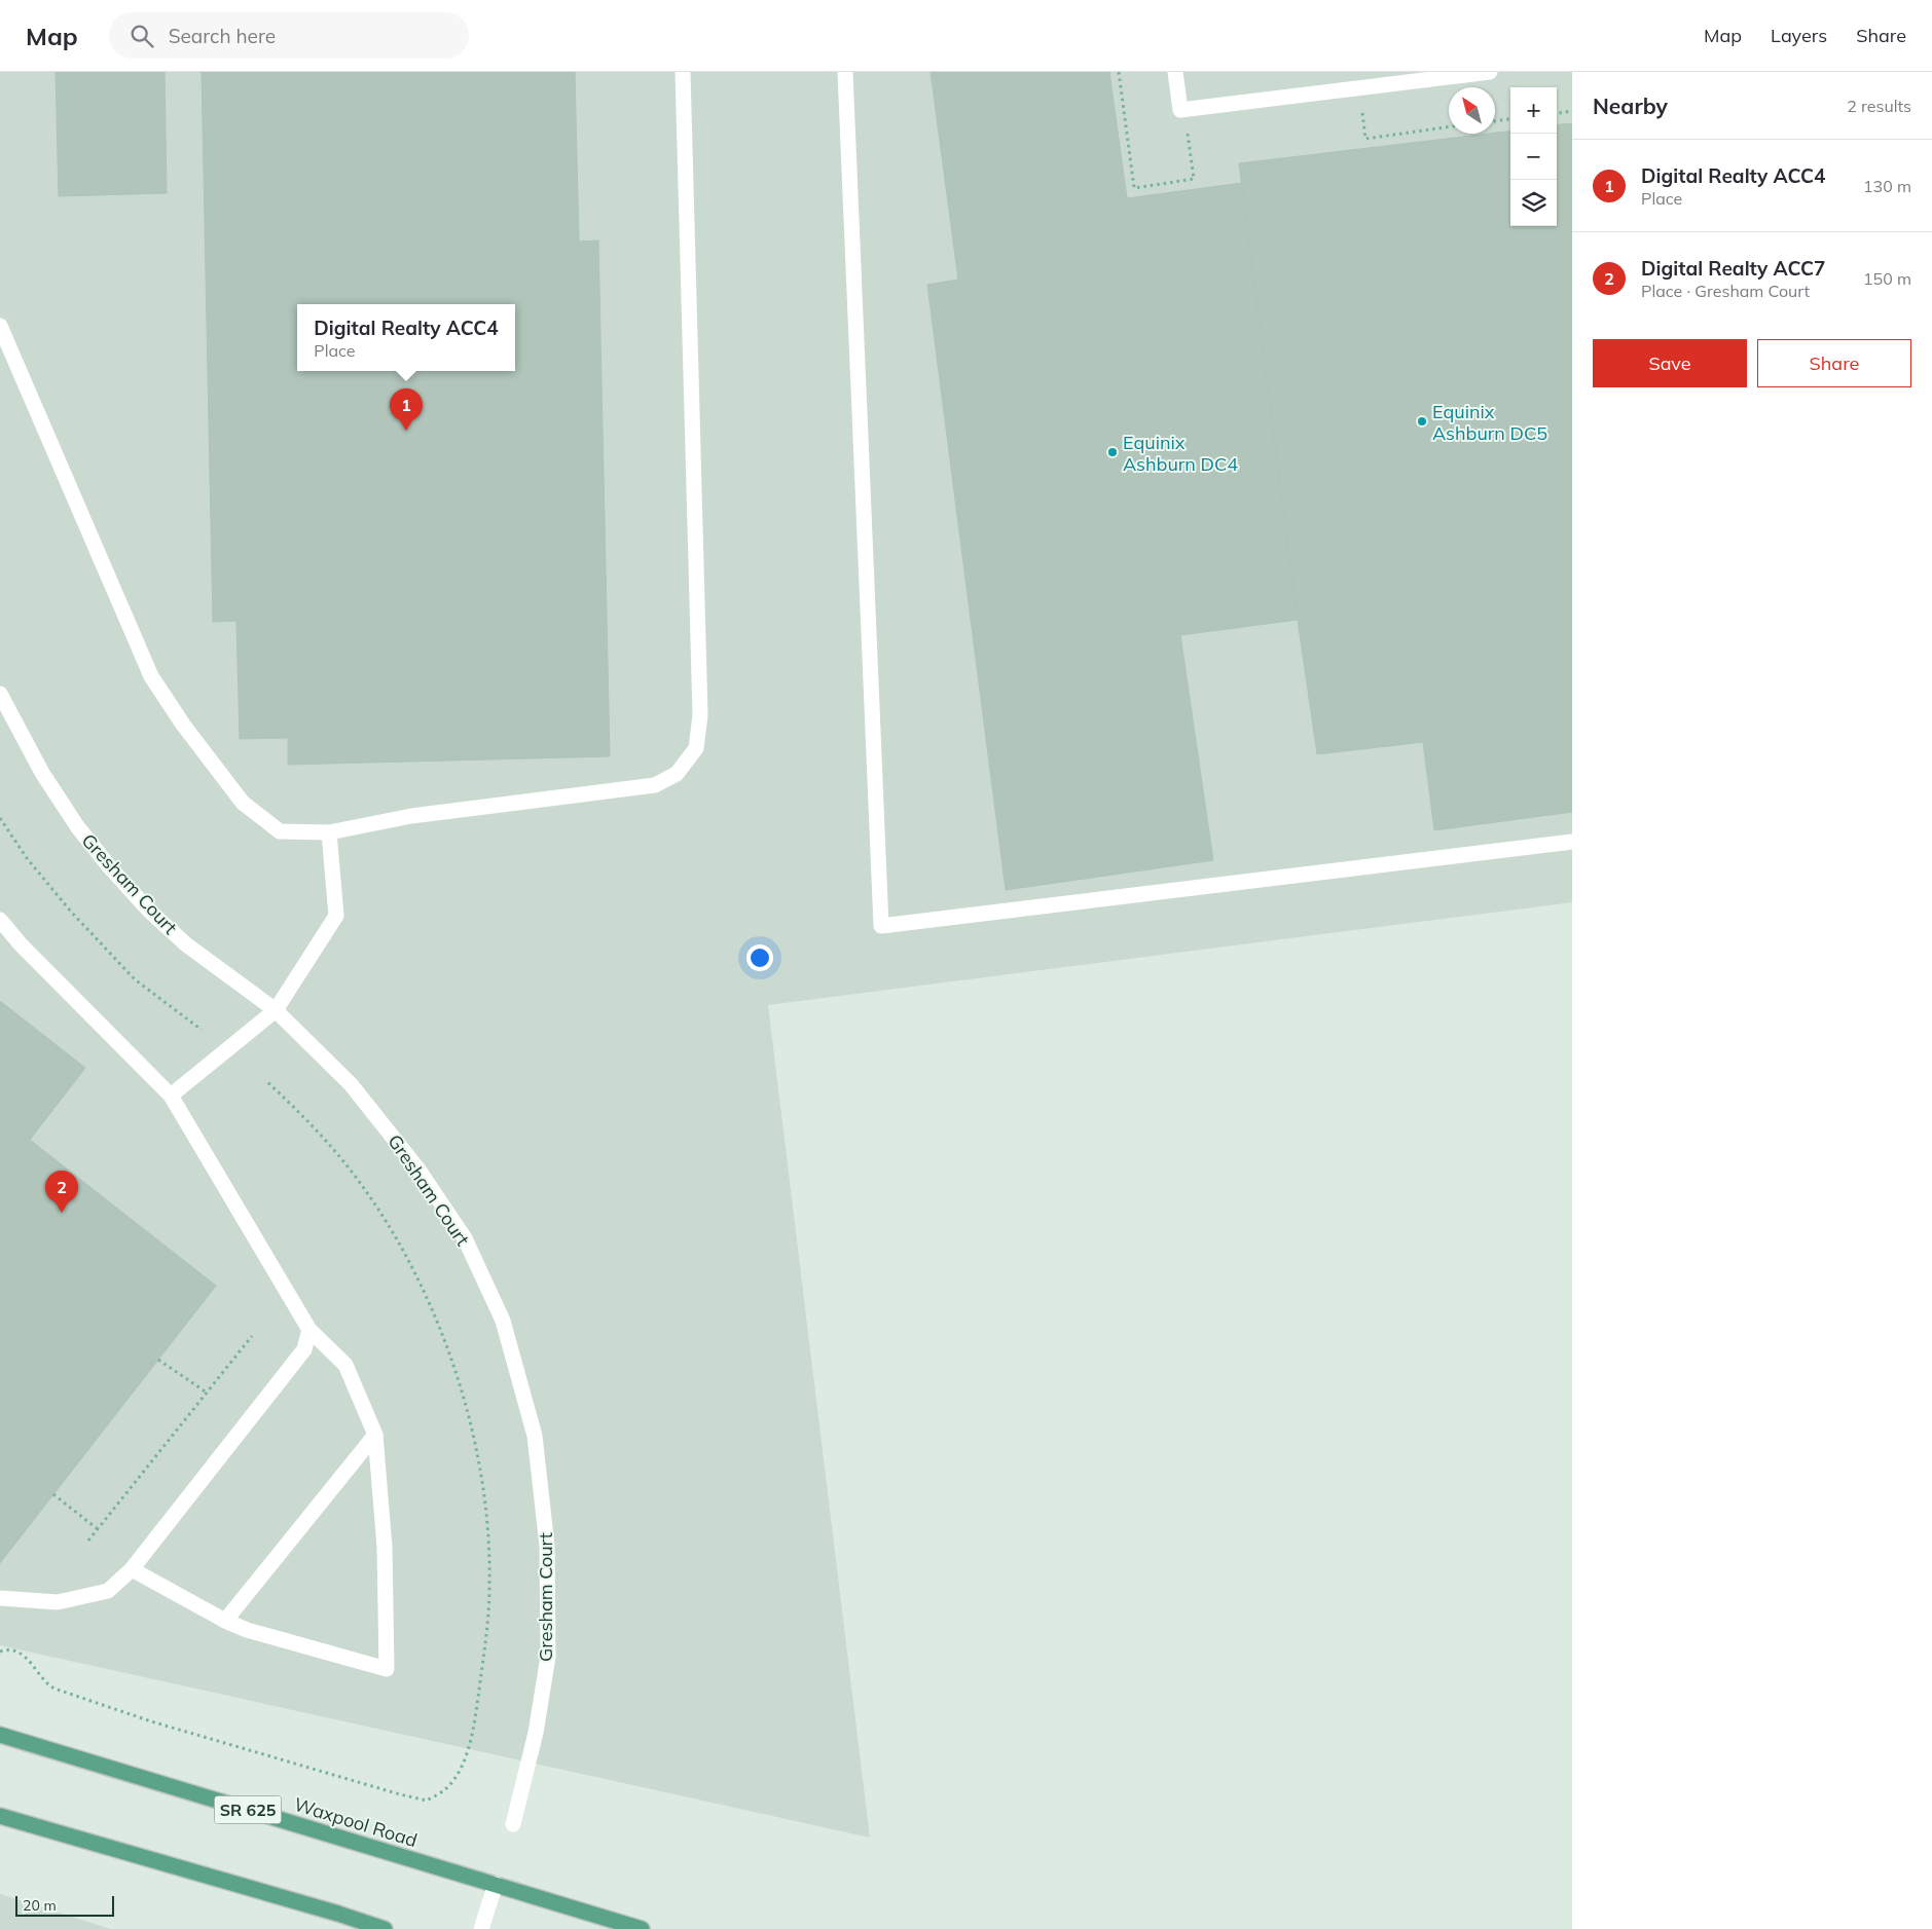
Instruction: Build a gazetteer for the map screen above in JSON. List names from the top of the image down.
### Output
{
  "streets": {
    "main road": ["SR 625", "Waxpool Road"],
    "street": ["Gresham Court"]
  },
  "places": ["Equinix Ashburn DC5", "Equinix Ashburn DC4"],
  "scale_bar": "20 m",
  "north": "top left",
  "page": {
    "header": "Map",
    "search": "Search here",
    "nav": ["Map", "Layers", "Share"],
    "heading": ["Nearby", "2 results"],
    "map_buttons": ["+", "−"],
    "list": [
      {
        "mark": "1",
        "name": "Digital Realty ACC4",
        "note": "Place",
        "value": "130 m"
      },
      {
        "mark": "2",
        "name": "Digital Realty ACC7",
        "note": "Place · Gresham Court",
        "value": "150 m"
      }
    ],
    "popup": ["Digital Realty ACC4", "Place"],
    "buttons": ["Save", "Share"],
    "pins": ["1", "2"],
    "scale": "20 m"
  }
}
